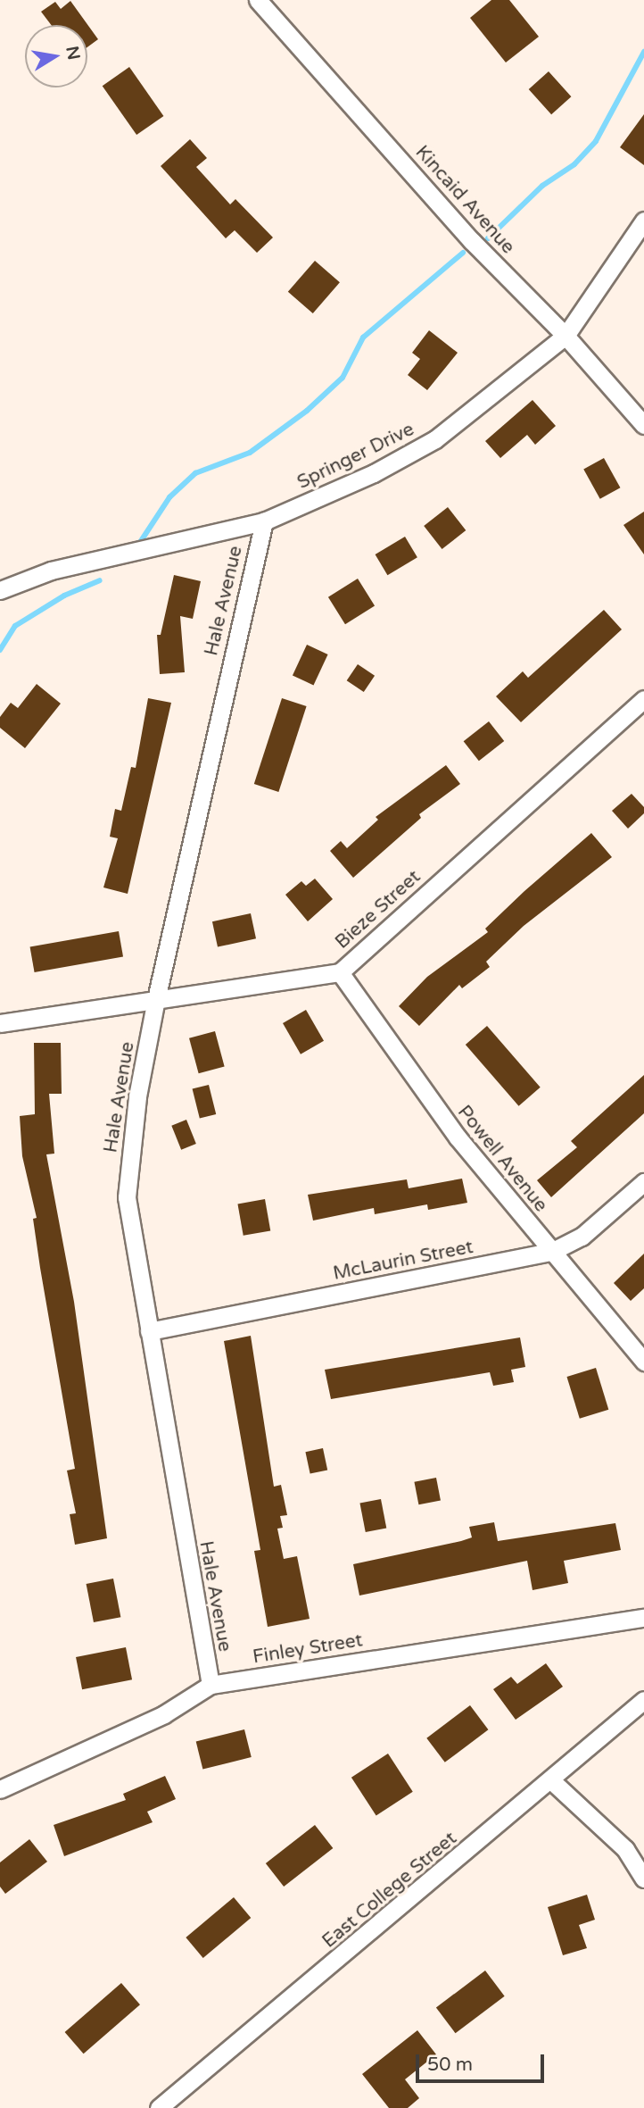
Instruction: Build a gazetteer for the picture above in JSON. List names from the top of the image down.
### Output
{
  "streets": {
    "street": [
      "Kincaid Avenue",
      "Springer Drive",
      "Hale Avenue",
      "Bieze Street",
      "Powell Avenue",
      "McLaurin Street",
      "Finley Street",
      "East College Street"
    ]
  },
  "crossings": [
    ["Kincaid Avenue", "Springer Drive"],
    ["Springer Drive", "Hale Avenue"],
    ["Hale Avenue", "Bieze Street"],
    ["Hale Avenue", "McLaurin Street"],
    ["Hale Avenue", "Finley Street"],
    ["Bieze Street", "Powell Avenue"],
    ["Powell Avenue", "McLaurin Street"]
  ],
  "scale_bar": "50 m",
  "north": "right"
}
